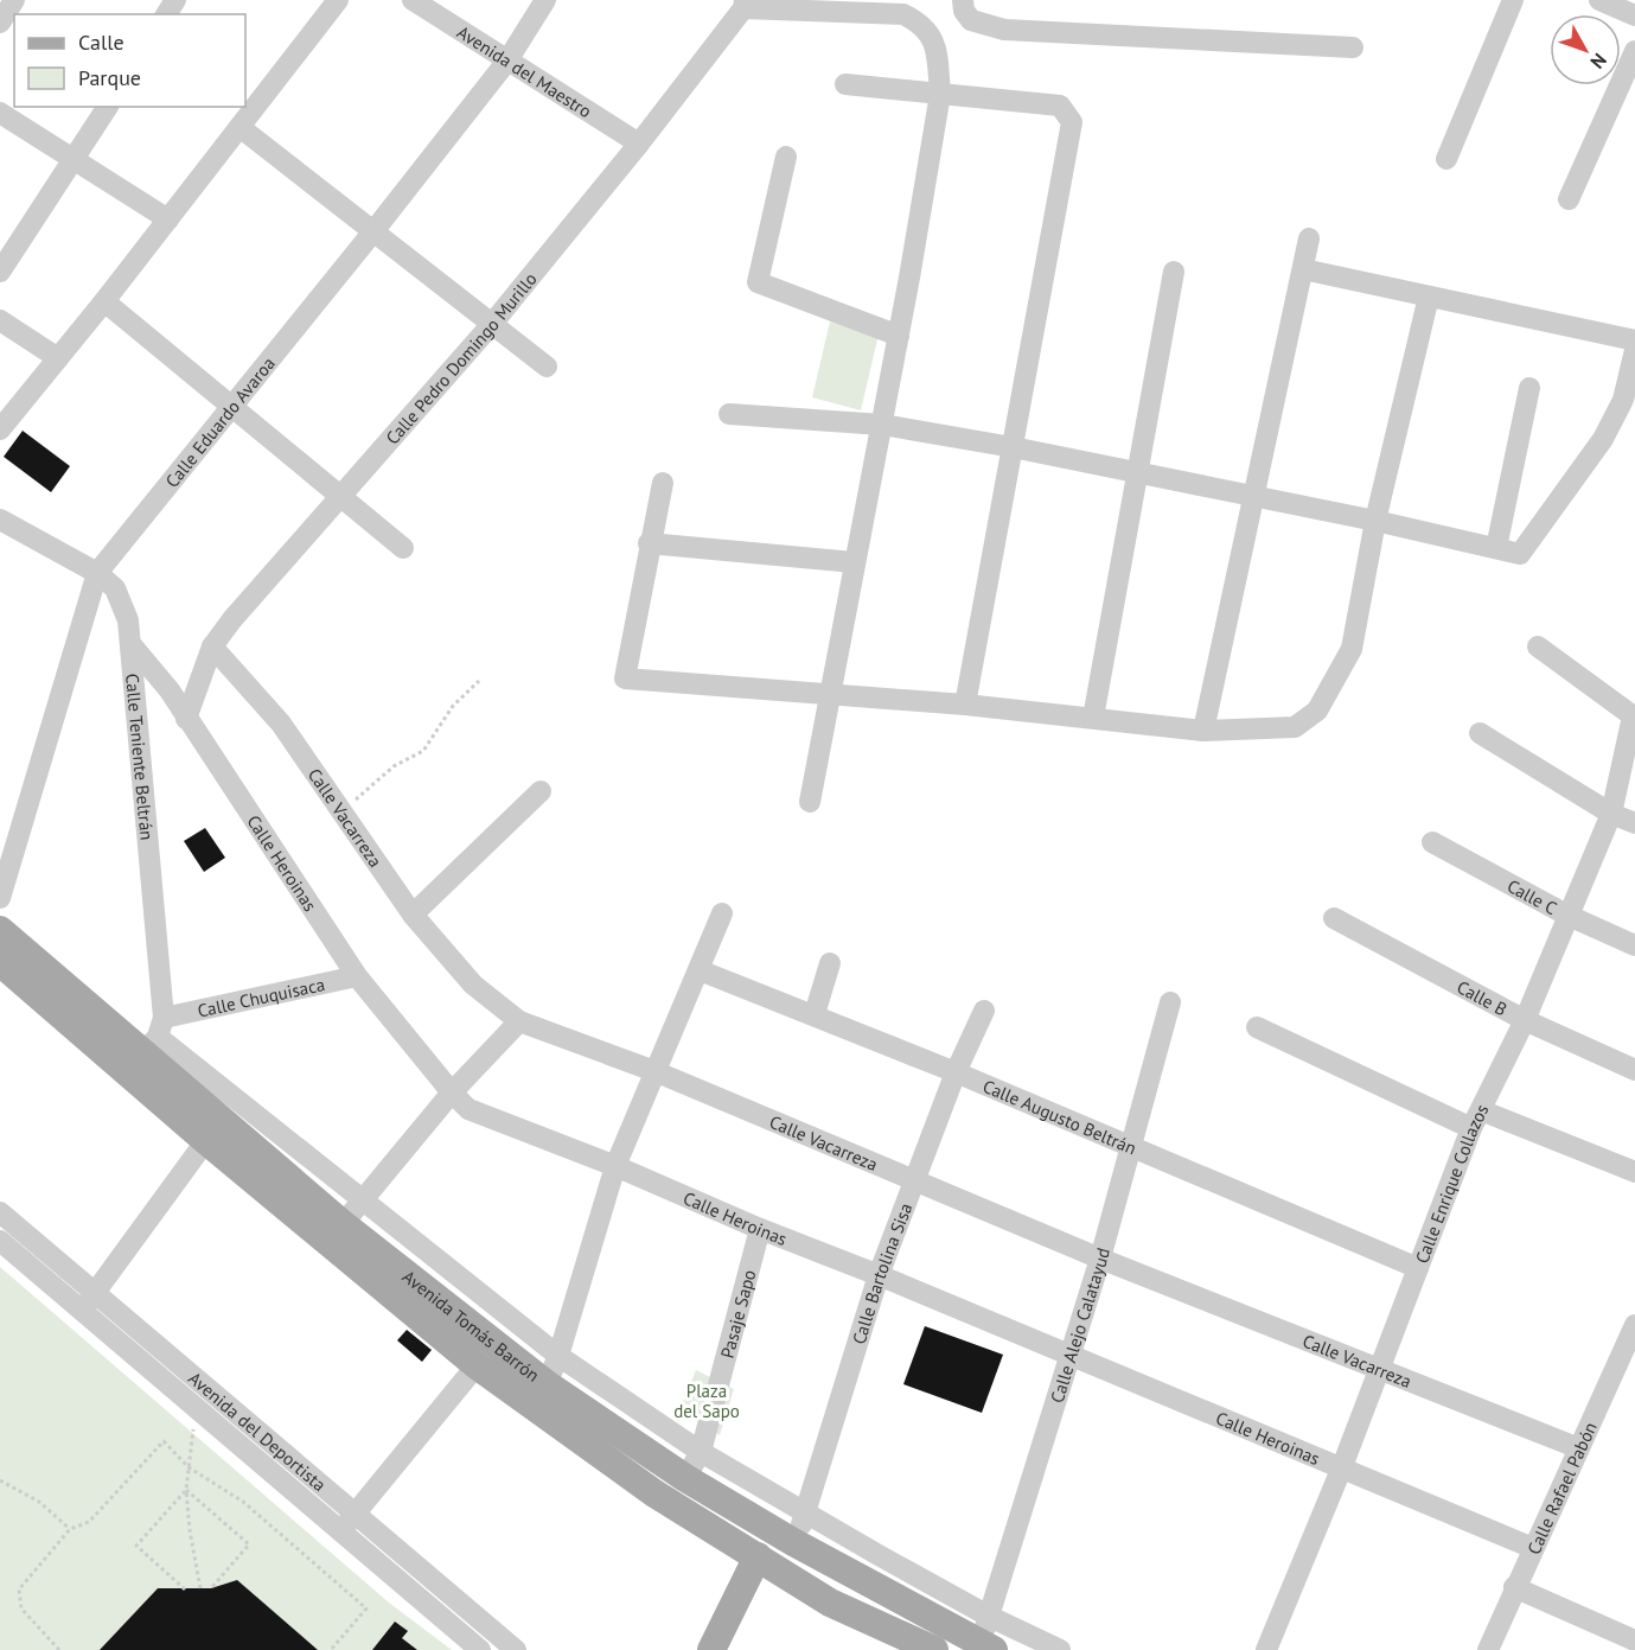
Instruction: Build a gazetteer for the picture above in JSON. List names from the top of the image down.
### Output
{
  "streets": {
    "main road": ["Avenida Tomás Barrón"],
    "street": [
      "Avenida del Maestro",
      "Calle Pedro Domingo Murillo",
      "Calle Eduardo Avaroa",
      "Calle Teniente Beltrán",
      "Calle Vacarreza",
      "Calle Heroinas",
      "Calle C",
      "Calle Chuquisaca",
      "Calle B",
      "Calle Augusto Beltrán",
      "Calle Enrique Collazos",
      "Calle Bartolina Sisa",
      "Pasaje Sapo",
      "Calle Alejo Calatayud",
      "Avenida del Deportista",
      "Calle Rafael Pabón"
    ]
  },
  "crossings": [
    ["Avenida del Maestro", "Calle Pedro Domingo Murillo"],
    ["Avenida del Maestro", "Calle Eduardo Avaroa"],
    ["Calle Pedro Domingo Murillo", "Calle Vacarreza"],
    ["Calle Pedro Domingo Murillo", "Calle Heroinas"],
    ["Calle Eduardo Avaroa", "Calle Teniente Beltrán"],
    ["Calle Teniente Beltrán", "Calle Heroinas"],
    ["Calle Teniente Beltrán", "Calle Chuquisaca"],
    ["Calle Teniente Beltrán", "Avenida Tomás Barrón"],
    ["Calle Vacarreza", "Calle Enrique Collazos"],
    ["Calle Vacarreza", "Calle Bartolina Sisa"],
    ["Calle Vacarreza", "Calle Alejo Calatayud"],
    ["Calle Vacarreza", "Calle Rafael Pabón"],
    ["Calle Heroinas", "Calle Chuquisaca"],
    ["Calle Heroinas", "Calle Enrique Collazos"],
    ["Calle Heroinas", "Calle Bartolina Sisa"],
    ["Calle Heroinas", "Pasaje Sapo"],
    ["Calle Heroinas", "Calle Alejo Calatayud"],
    ["Calle Heroinas", "Calle Rafael Pabón"],
    ["Calle C", "Calle Enrique Collazos"],
    ["Calle Chuquisaca", "Avenida Tomás Barrón"],
    ["Calle B", "Calle Enrique Collazos"],
    ["Calle Augusto Beltrán", "Calle Enrique Collazos"],
    ["Calle Augusto Beltrán", "Calle Bartolina Sisa"],
    ["Calle Augusto Beltrán", "Calle Alejo Calatayud"],
    ["Calle Bartolina Sisa", "Avenida Tomás Barrón"],
    ["Pasaje Sapo", "Avenida Tomás Barrón"],
    ["Avenida Tomás Barrón", "Calle Alejo Calatayud"]
  ],
  "parks": ["Plaza del Sapo"],
  "legend": ["Calle", "Parque"],
  "north": "bottom right"
}
